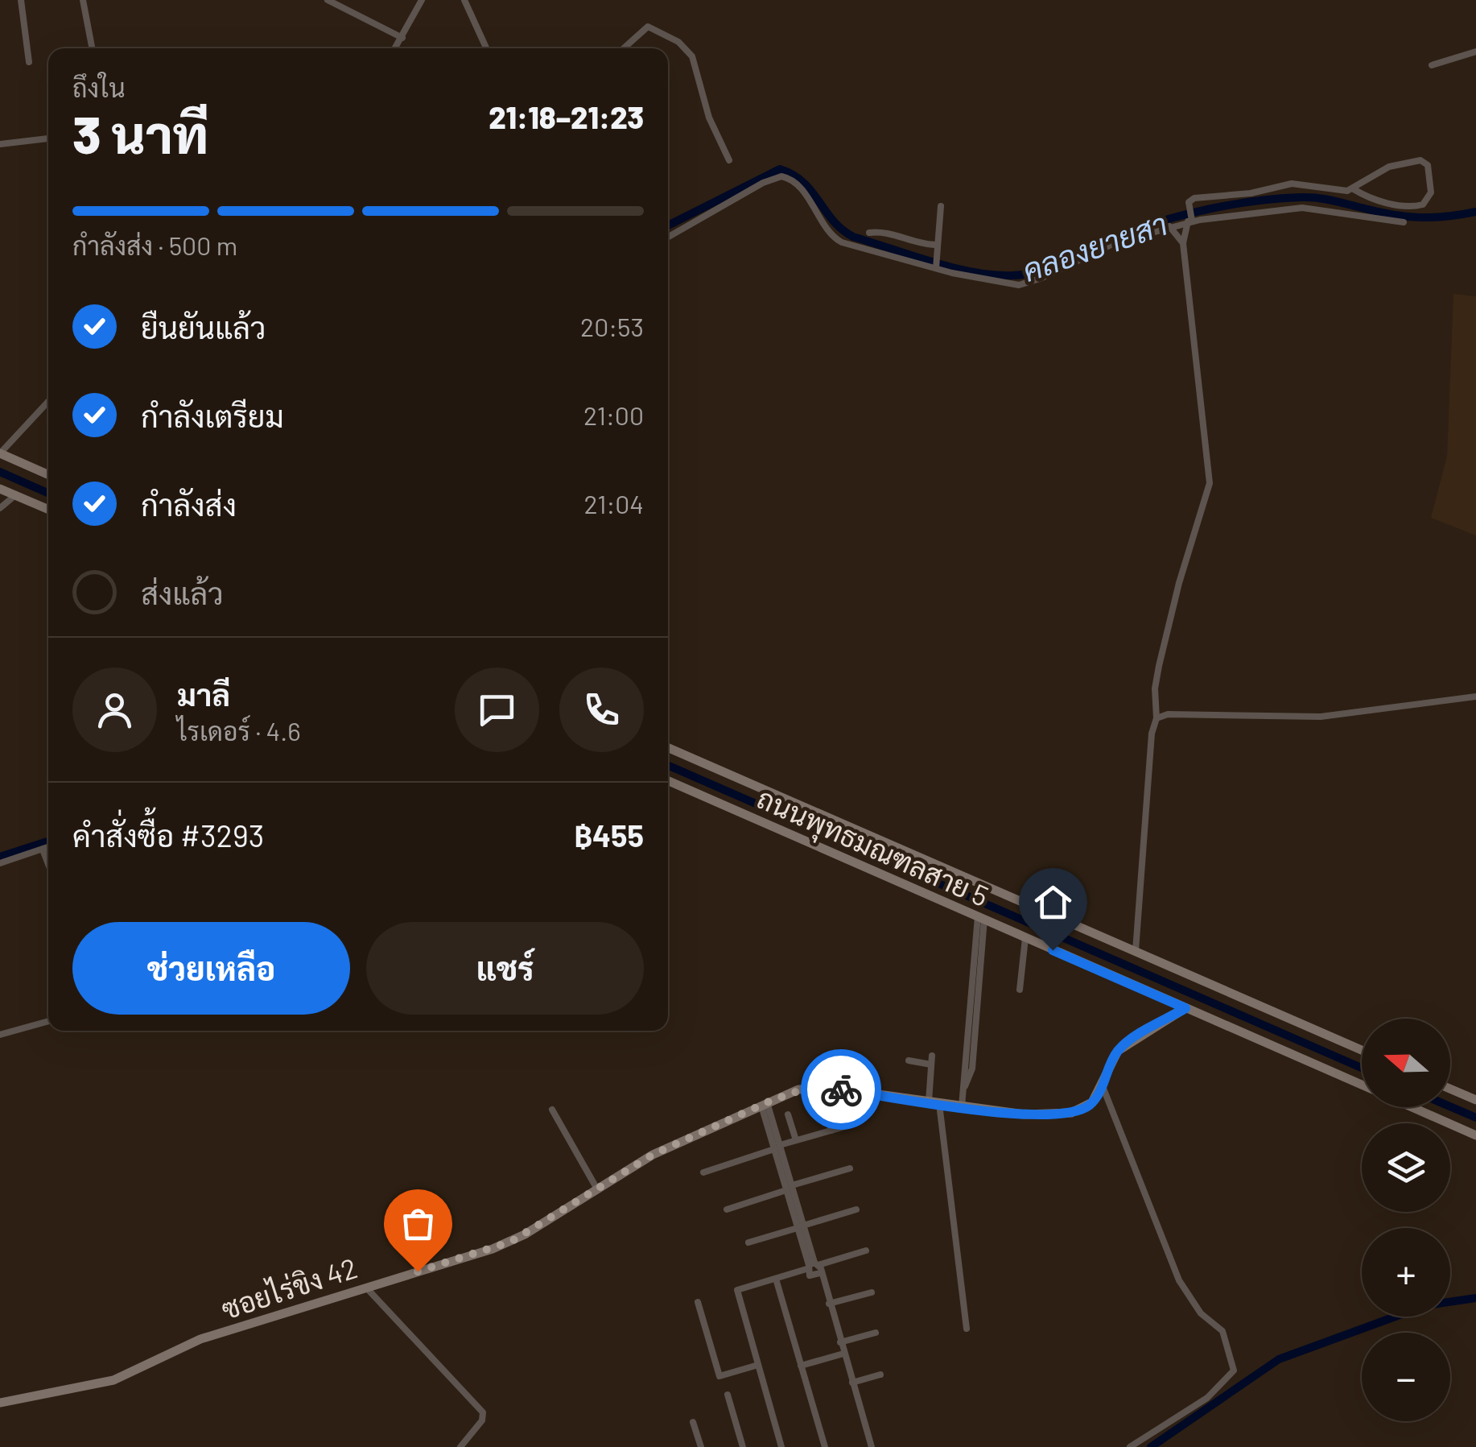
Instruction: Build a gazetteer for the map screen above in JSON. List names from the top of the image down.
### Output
{
  "streets": {
    "main road": ["ถนนพุทธมณฑลสาย 5", "ซอยไร่ขิง 42"]
  },
  "crossings": [
    ["ถนนพุทธมณฑลสาย 5", "ซอยไร่ขิง 42"]
  ],
  "water": ["คลองยายสา"],
  "north": "left",
  "page": {
    "heading": ["3 นาที", "ถึงใน", "21:18–21:23"],
    "panel": [
      "มาลี",
      "ไรเดอร์ · 4.6",
      "คำสั่งซื้อ #3293",
      "฿455"
    ],
    "bar": "กำลังส่ง · 500 m",
    "list": [
      ["ยืนยันแล้ว", "20:53"],
      ["กำลังเตรียม", "21:00"],
      ["กำลังส่ง", "21:04"],
      "ส่งแล้ว"
    ],
    "buttons": ["ช่วยเหลือ", "แชร์"],
    "map_buttons": ["+", "−"]
  }
}
